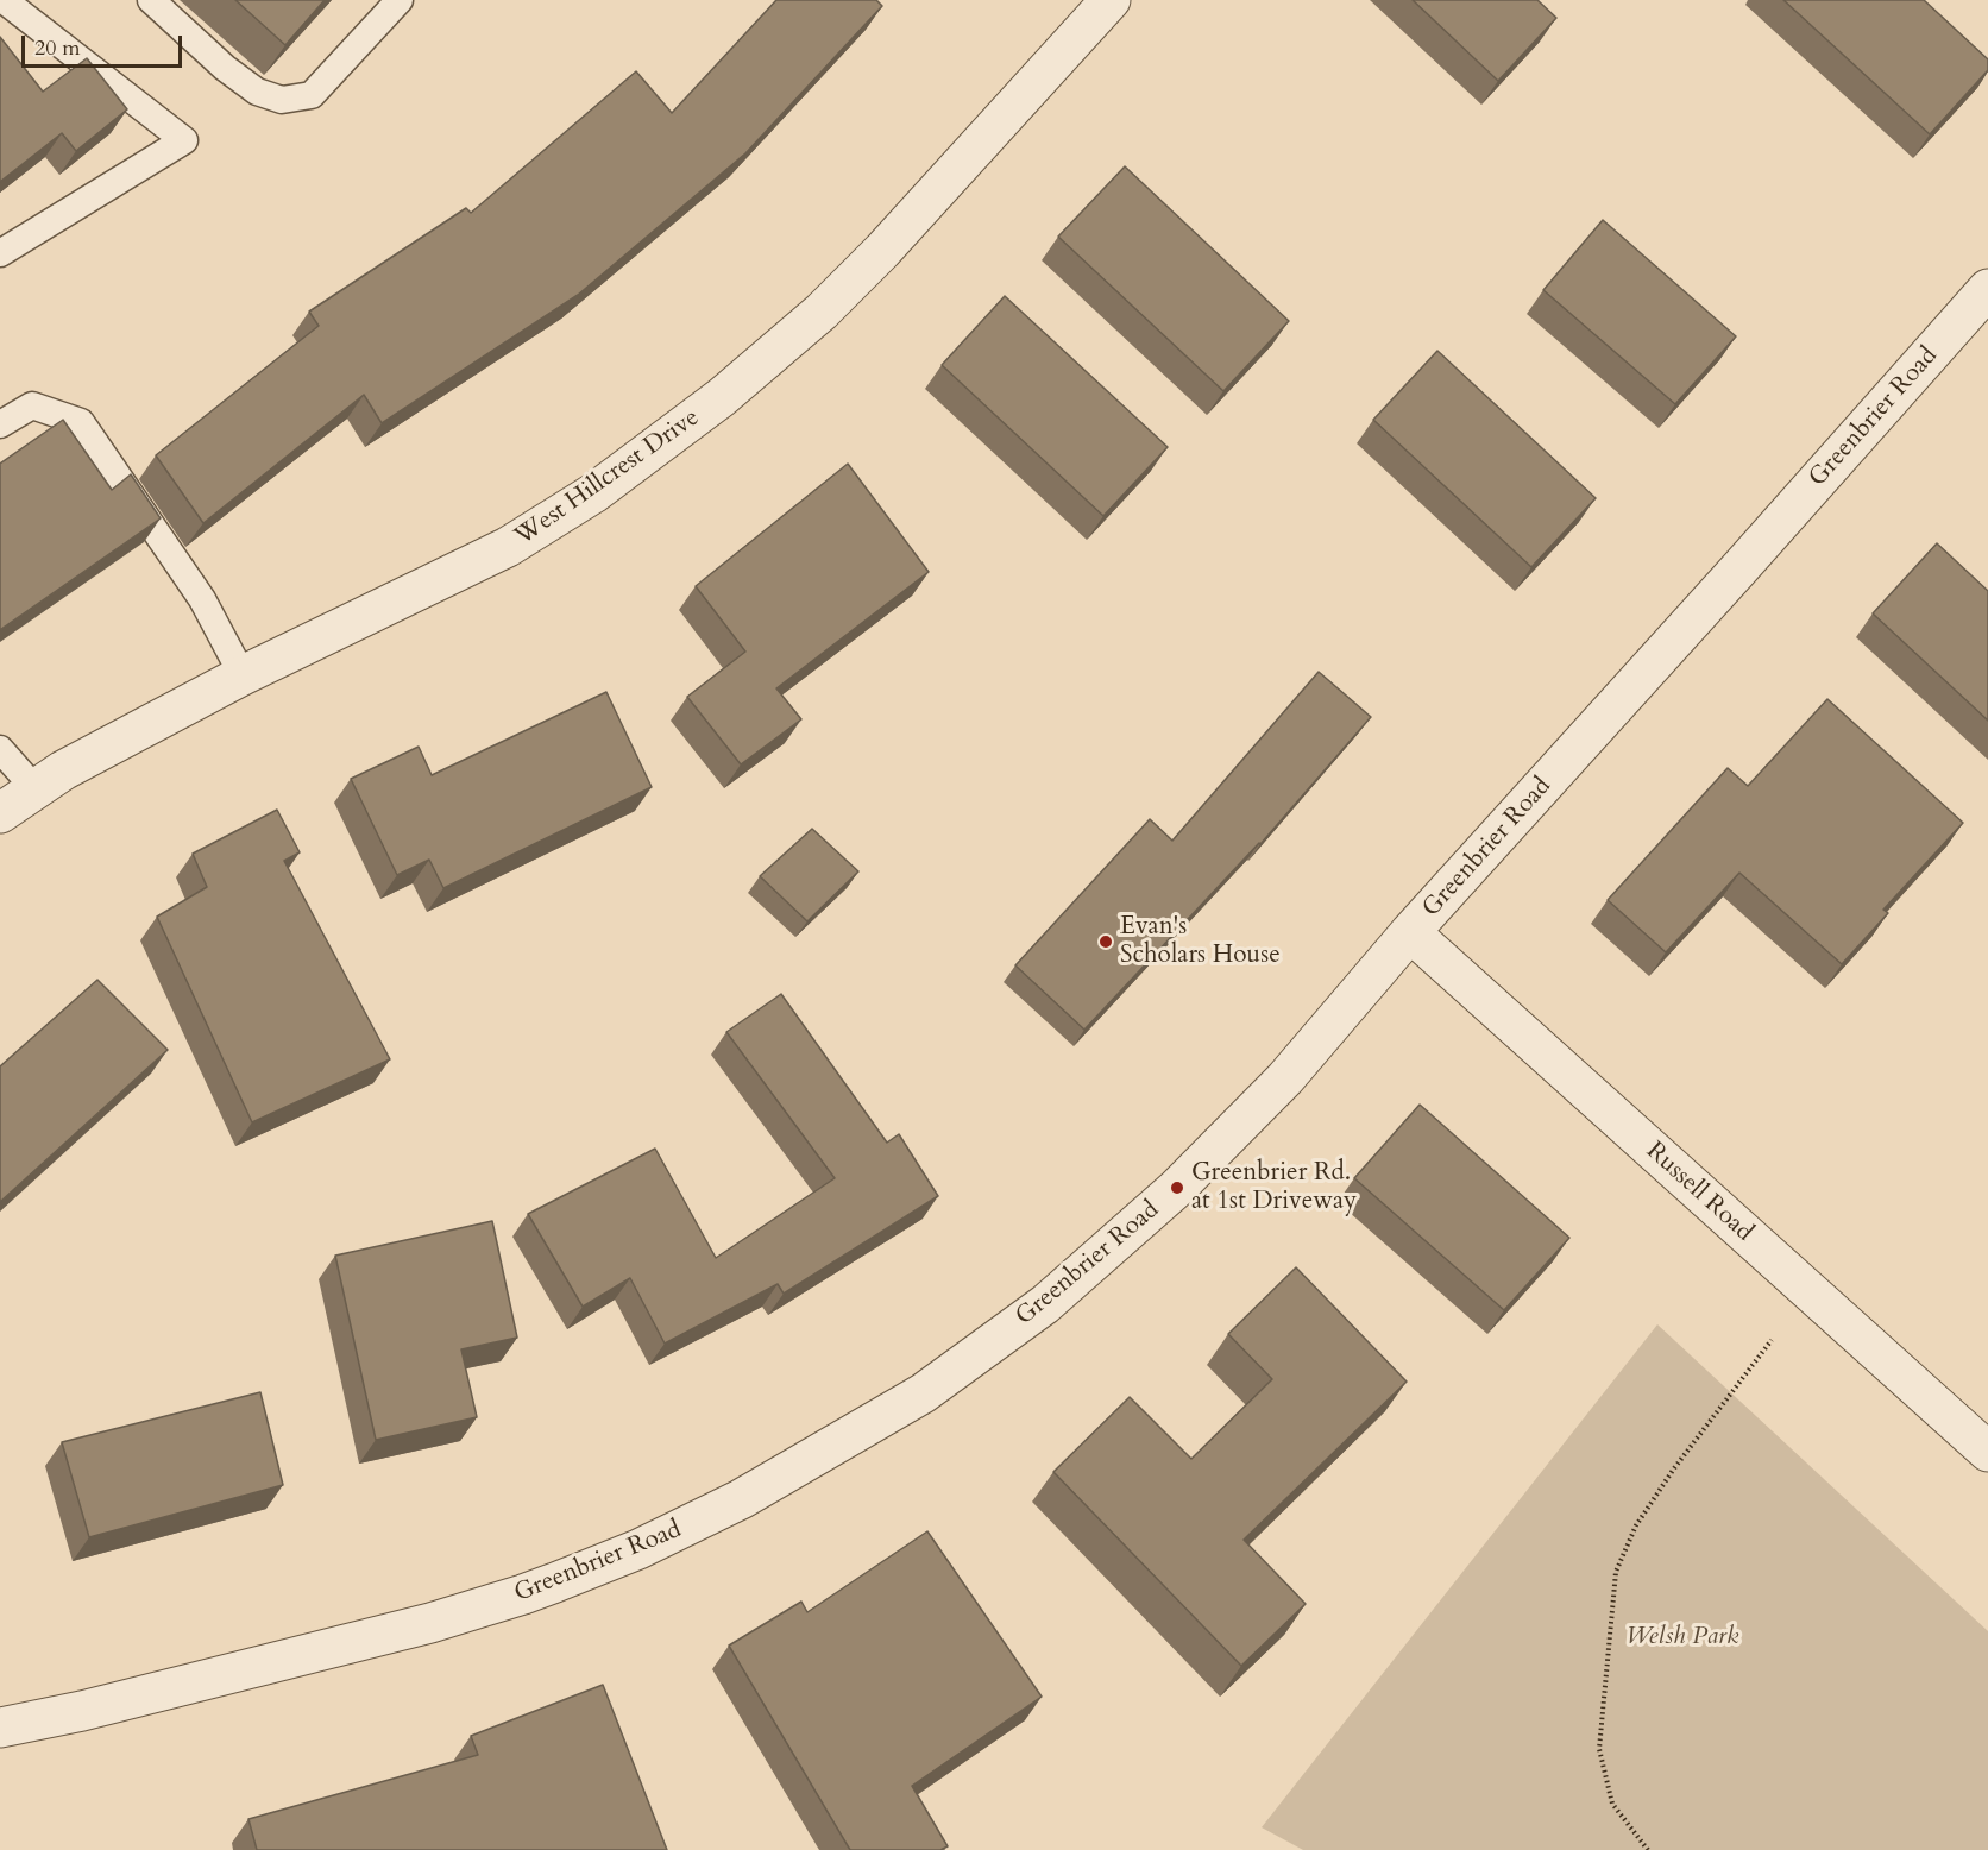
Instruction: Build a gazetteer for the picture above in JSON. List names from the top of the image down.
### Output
{
  "streets": {
    "street": ["Greenbrier Road", "West Hillcrest Drive", "Russell Road"]
  },
  "crossings": [
    ["Greenbrier Road", "Russell Road"]
  ],
  "parks": ["Welsh Park"],
  "places": ["Evan's Scholars House", "Greenbrier Rd. at 1st Driveway"],
  "scale_bar": "20 m"
}
